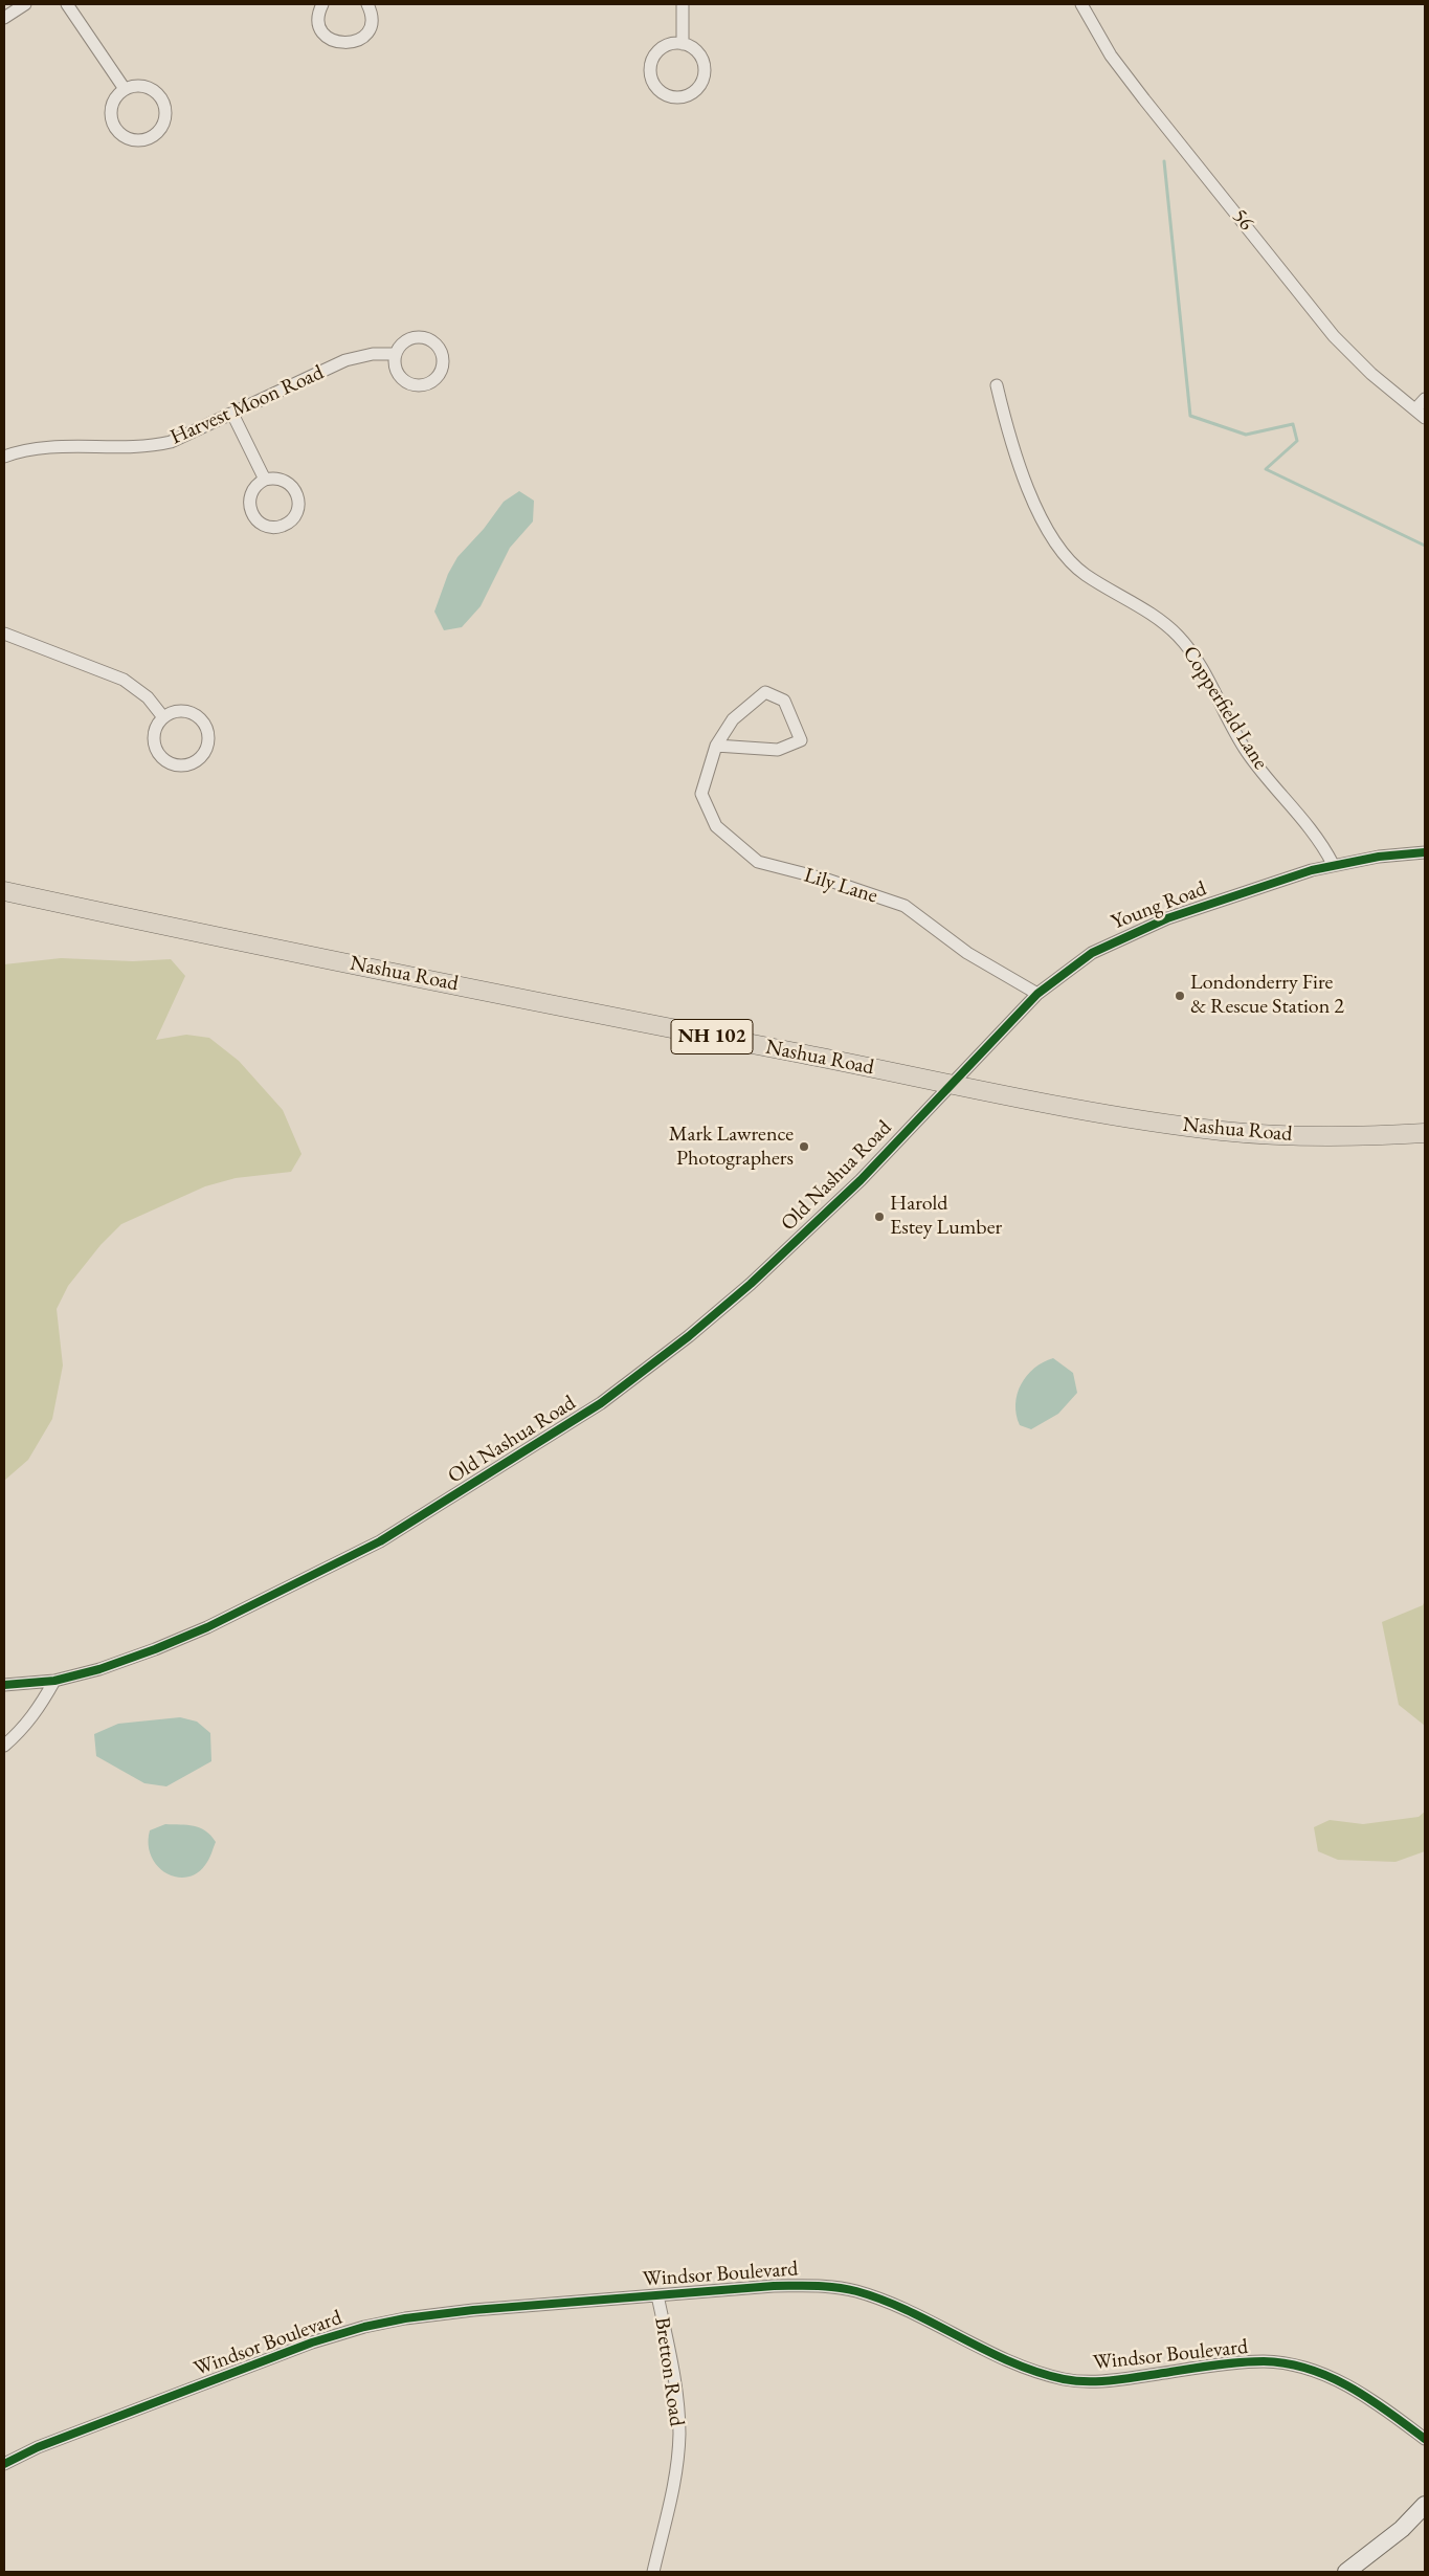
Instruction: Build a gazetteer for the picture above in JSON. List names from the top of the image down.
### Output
{
  "streets": {
    "main road": ["Nashua Road", "NH 102"],
    "street": [
      "56",
      "Harvest Moon Road",
      "Copperfield Lane",
      "Lily Lane",
      "Young Road",
      "Old Nashua Road",
      "Windsor Boulevard",
      "Bretton Road"
    ]
  },
  "crossings": [
    ["Copperfield Lane", "Young Road"],
    ["Lily Lane", "Young Road"],
    ["Young Road", "Nashua Road"],
    ["Young Road", "Old Nashua Road"],
    ["Nashua Road", "Old Nashua Road"],
    ["Windsor Boulevard", "Bretton Road"]
  ],
  "places": ["Londonderry Fire & Rescue Station 2", "Mark Lawrence Photographers", "Harold Estey Lumber"]
}
